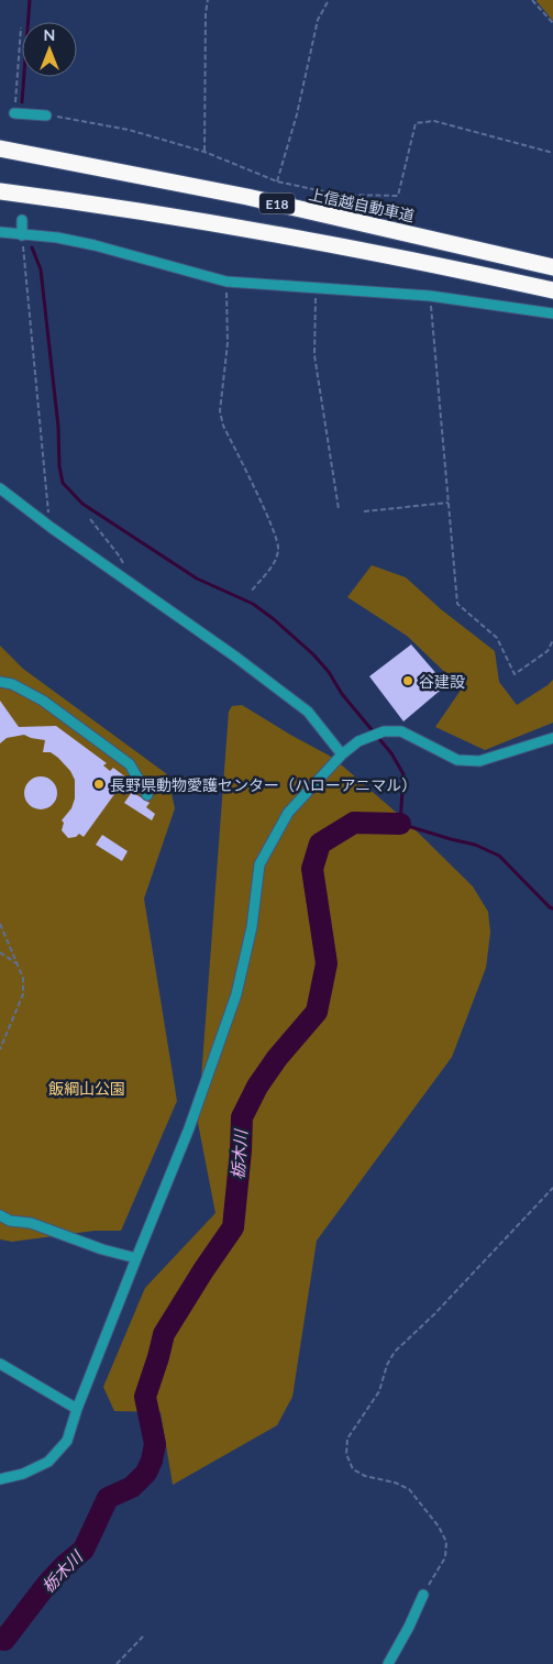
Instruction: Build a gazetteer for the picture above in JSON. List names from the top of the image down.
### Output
{
  "streets": {
    "highway": ["E18", "上信越自動車道"]
  },
  "water": ["栃木川"],
  "parks": ["飯綱山公園"],
  "places": ["谷建設", "長野県動物愛護センター（ハローアニマル）"],
  "north": "top"
}
